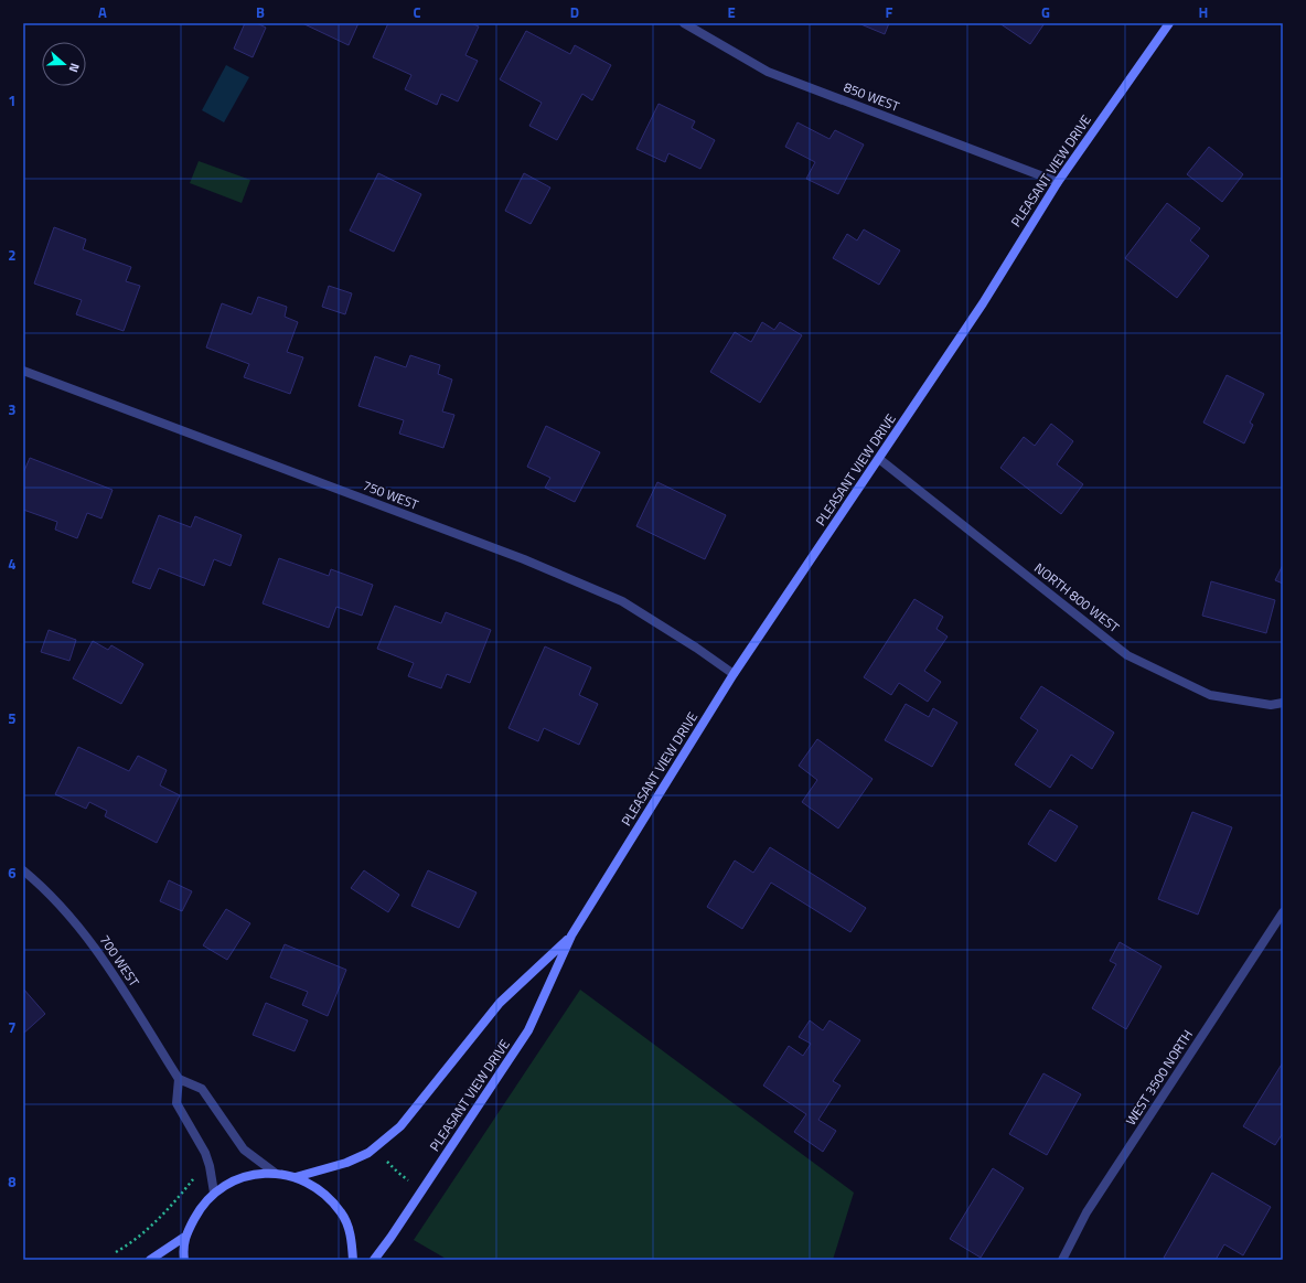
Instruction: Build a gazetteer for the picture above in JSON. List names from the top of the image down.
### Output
{
  "streets": {
    "main road": ["PLEASANT VIEW DRIVE"],
    "street": [
      "850 WEST",
      "750 WEST",
      "NORTH 800 WEST",
      "700 WEST",
      "WEST 3500 NORTH"
    ]
  },
  "crossings": [
    ["850 WEST", "PLEASANT VIEW DRIVE"],
    ["PLEASANT VIEW DRIVE", "750 WEST"],
    ["PLEASANT VIEW DRIVE", "NORTH 800 WEST"]
  ],
  "north": "right",
  "grid": {
    "columns": [
      "A",
      "B",
      "C",
      "D",
      "E",
      "F",
      "G",
      "H"
    ],
    "rows": [
      "1",
      "2",
      "3",
      "4",
      "5",
      "6",
      "7",
      "8"
    ]
  }
}
